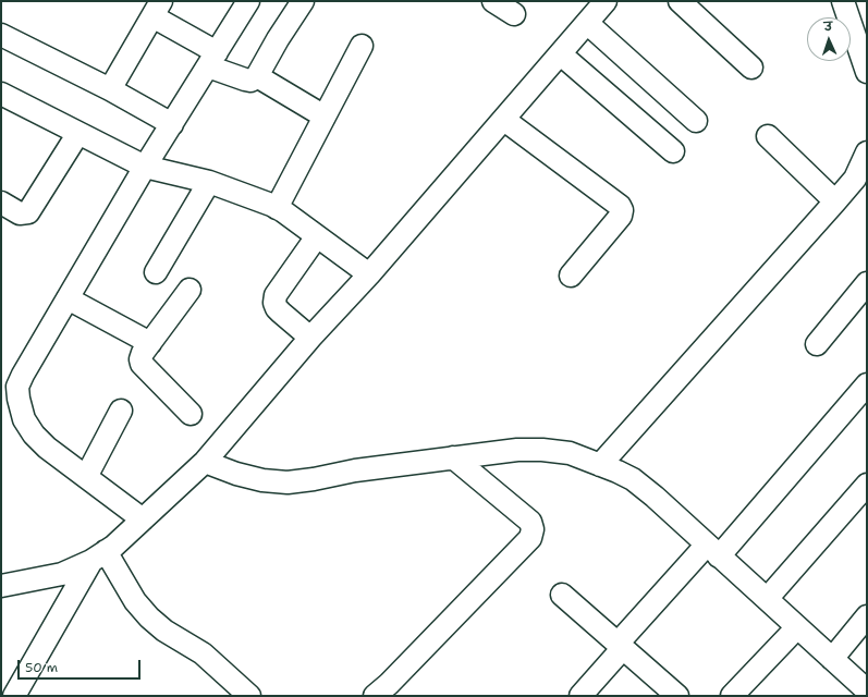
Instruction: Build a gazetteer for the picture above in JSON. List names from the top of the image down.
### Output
{
  "scale_bar": "50 m",
  "north": "top"
}
